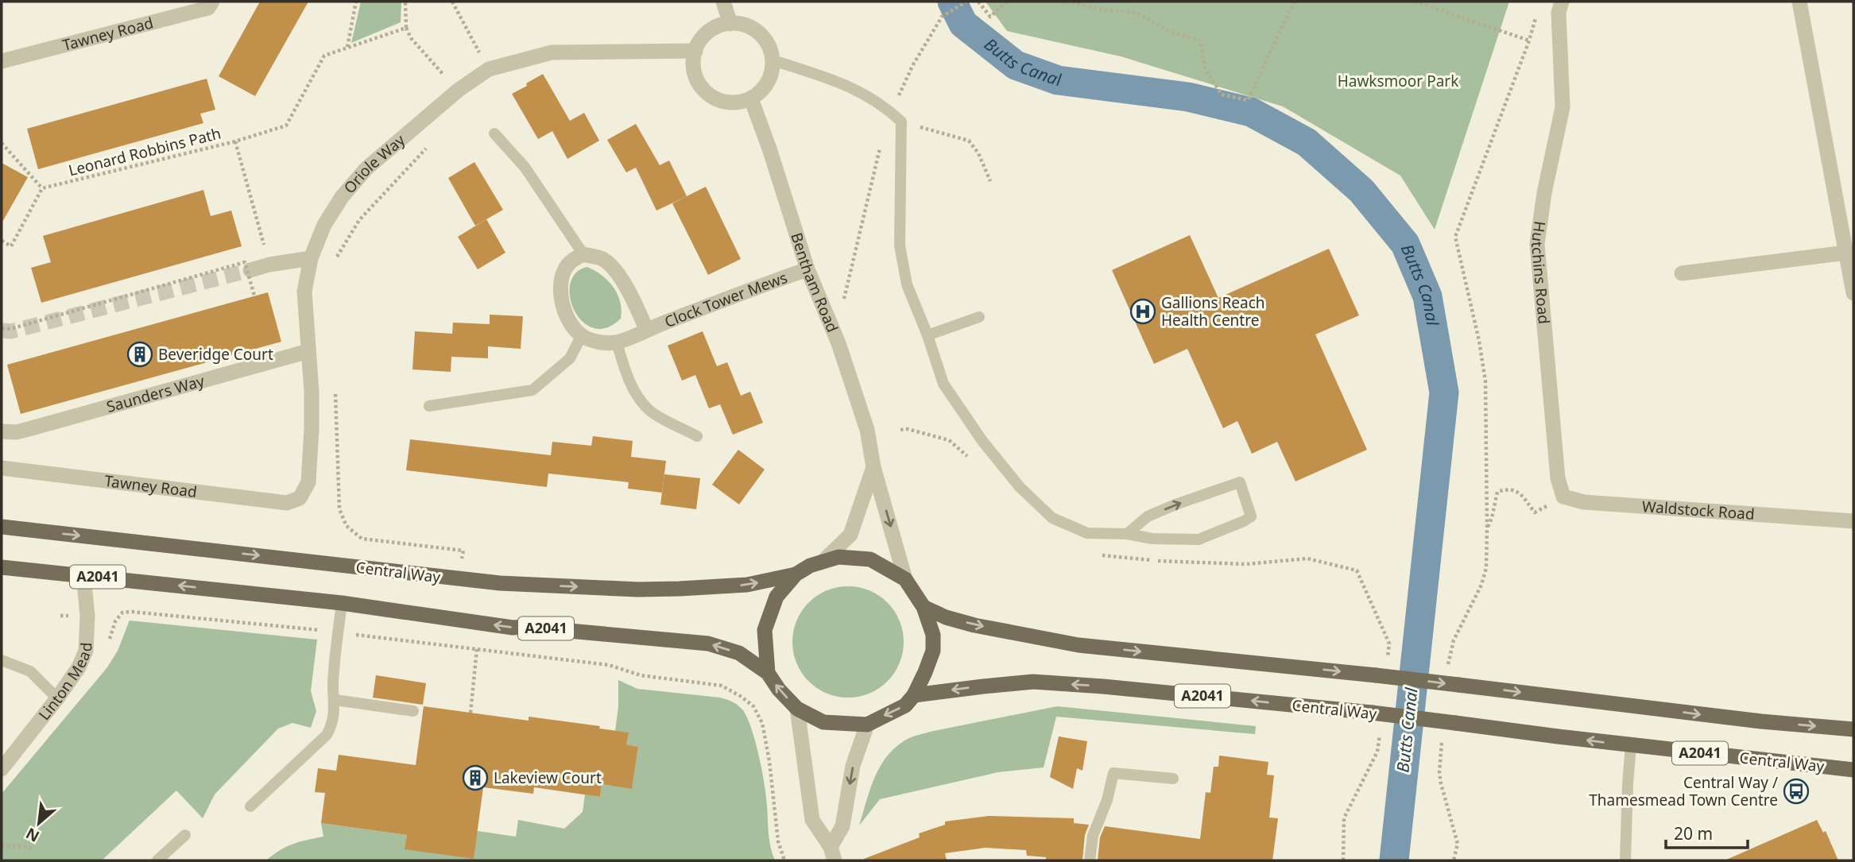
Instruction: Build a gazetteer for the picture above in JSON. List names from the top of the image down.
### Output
{
  "streets": {
    "main road": ["Central Way", "A2041"],
    "street": [
      "Tawney Road",
      "Oriole Way",
      "Hutchins Road",
      "Bentham Road",
      "Clock Tower Mews",
      "Saunders Way",
      "Waldstock Road",
      "Linton Mead"
    ],
    "path": ["Leonard Robbins Path"]
  },
  "crossings": [
    ["Tawney Road", "Oriole Way"],
    ["Oriole Way", "Bentham Road"],
    ["Oriole Way", "Saunders Way"],
    ["Hutchins Road", "Waldstock Road"],
    ["Bentham Road", "Clock Tower Mews"],
    ["Bentham Road", "Central Way"],
    ["Bentham Road", "A2041"],
    ["Central Way", "A2041"],
    ["A2041", "Linton Mead"]
  ],
  "water": ["Butts Canal"],
  "parks": ["Hawksmoor Park"],
  "places": {
    "hospital": ["Gallions Reach Health Centre"],
    "building": ["Beveridge Court", "Lakeview Court"],
    "bus stop": ["Central Way / Thamesmead Town Centre"]
  },
  "scale_bar": "20 m",
  "north": "bottom left"
}
